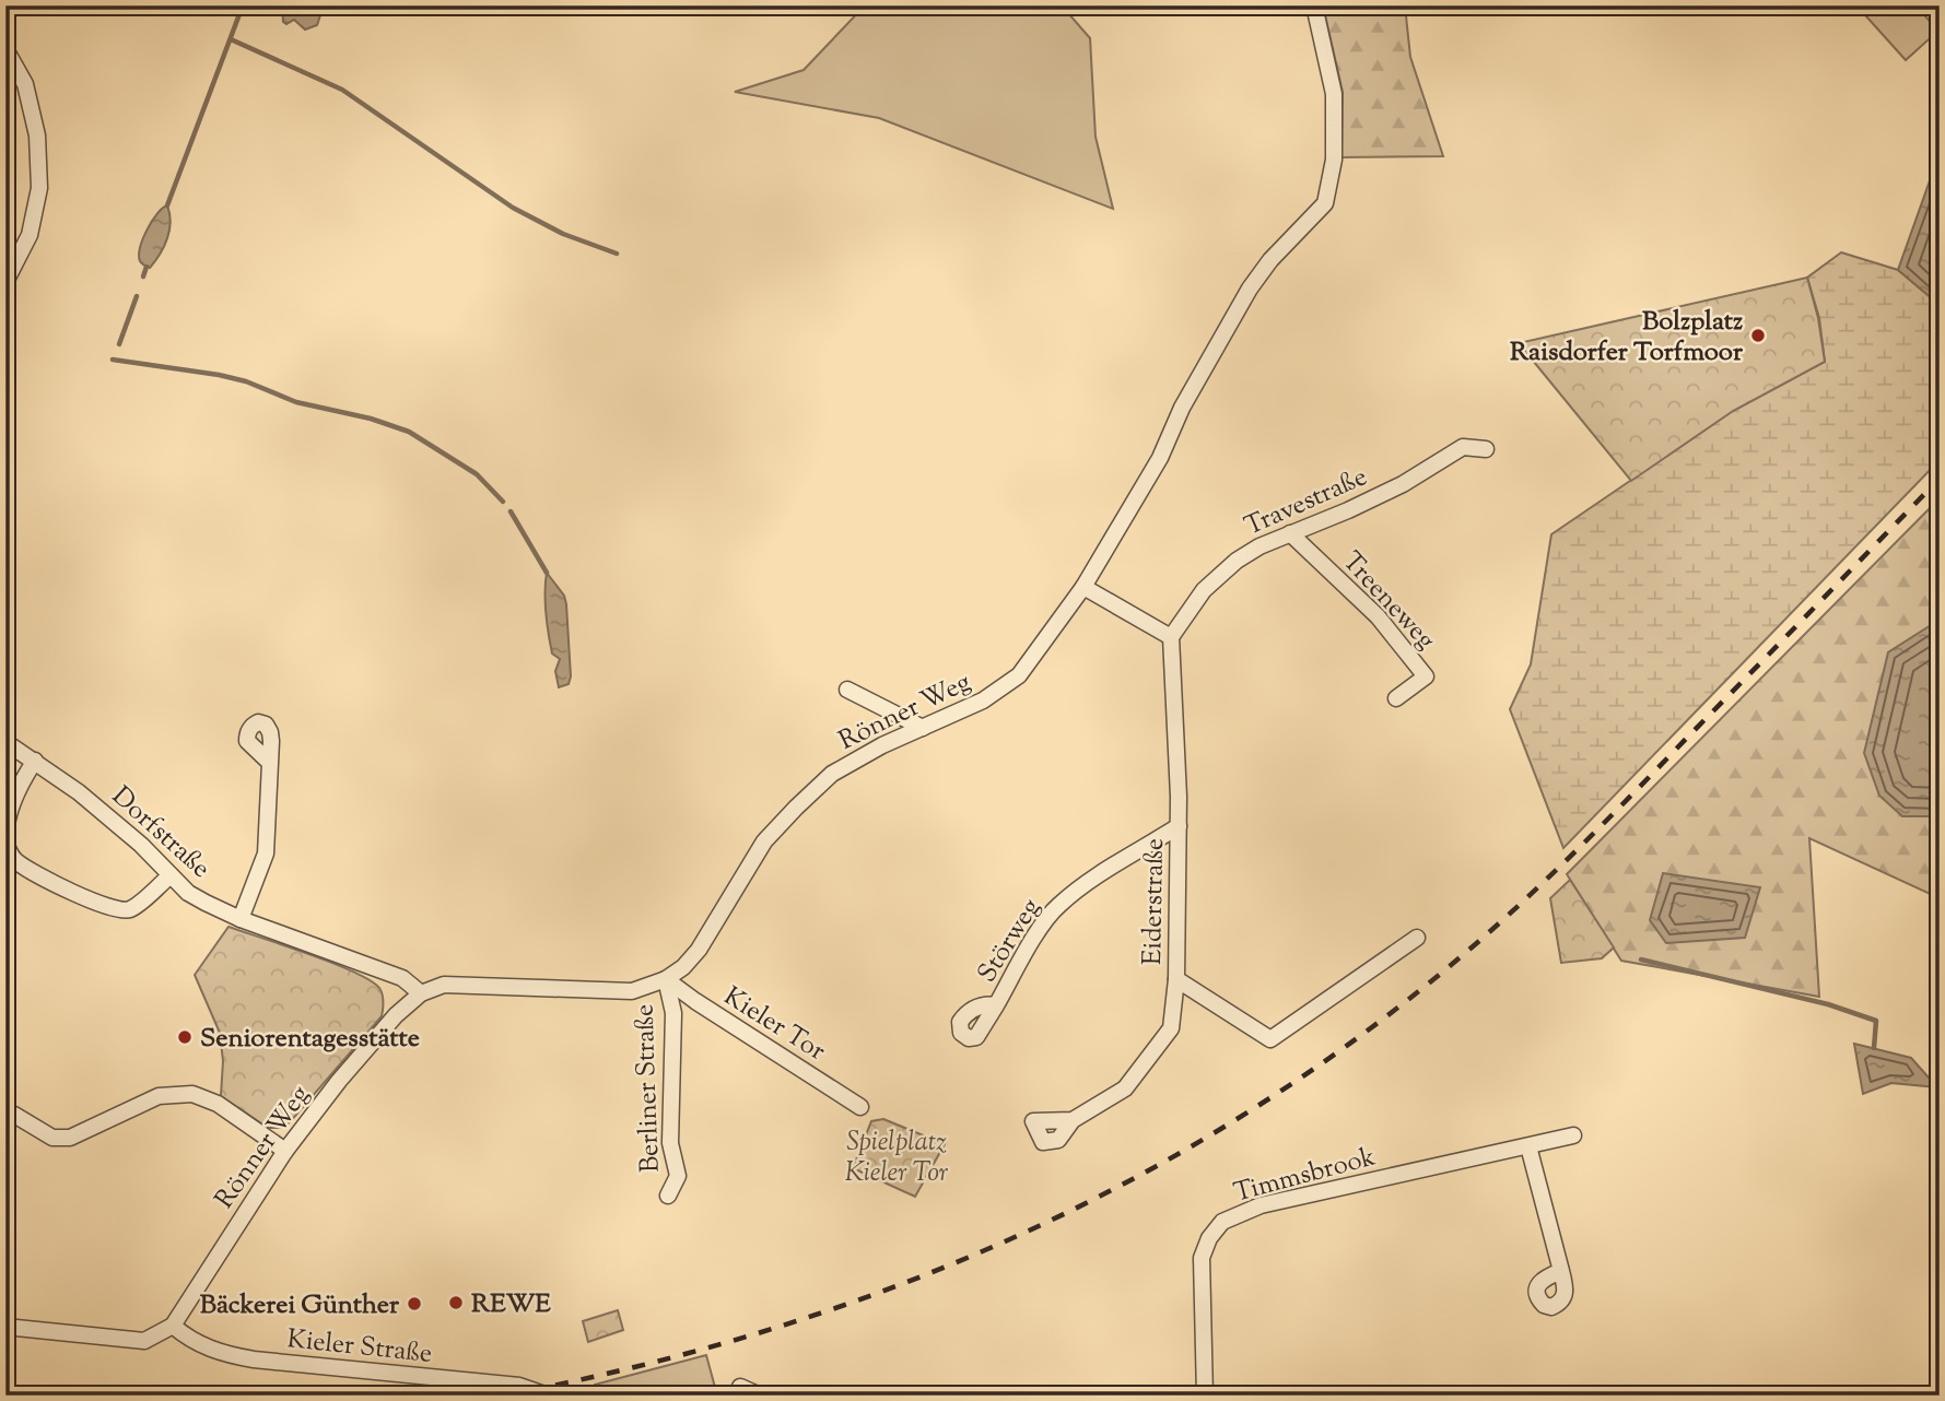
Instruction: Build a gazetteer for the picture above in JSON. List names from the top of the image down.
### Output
{
  "streets": {
    "street": [
      "Travestraße",
      "Treeneweg",
      "Rönner Weg",
      "Dorfstraße",
      "Eiderstraße",
      "Störweg",
      "Kieler Tor",
      "Berliner Straße",
      "Timmsbrook",
      "Kieler Straße"
    ]
  },
  "crossings": [
    ["Travestraße", "Treeneweg"],
    ["Travestraße", "Eiderstraße"],
    ["Rönner Weg", "Dorfstraße"],
    ["Rönner Weg", "Kieler Tor"],
    ["Rönner Weg", "Berliner Straße"],
    ["Rönner Weg", "Kieler Straße"],
    ["Eiderstraße", "Störweg"],
    ["Kieler Tor", "Berliner Straße"]
  ],
  "parks": ["Spielplatz Kieler Tor"],
  "places": [
    "Bolzplatz Raisdorfer Torfmoor",
    "Seniorentagesstätte",
    "REWE",
    "Bäckerei Günther"
  ]
}
